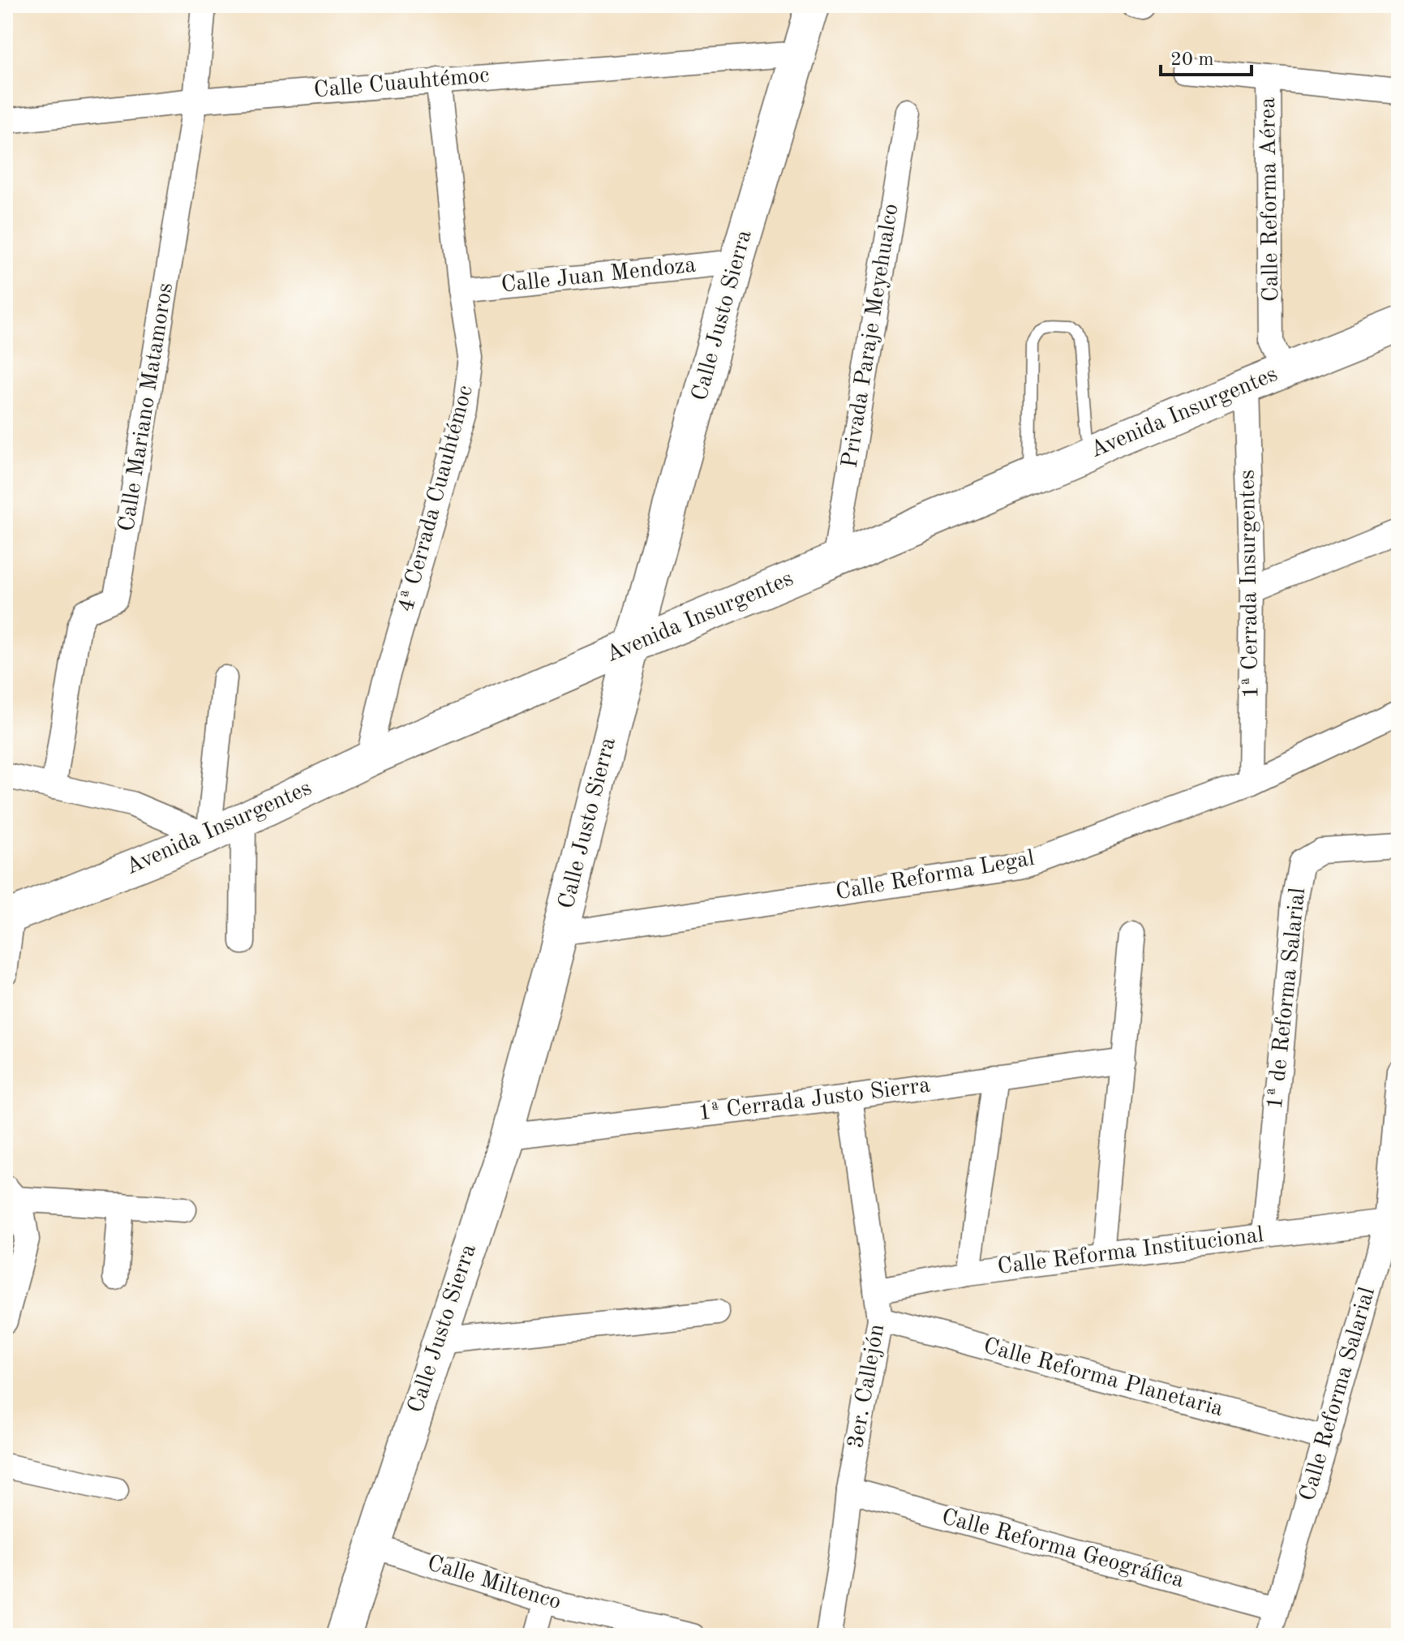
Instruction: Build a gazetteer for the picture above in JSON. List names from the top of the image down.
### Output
{
  "streets": {
    "street": [
      "Calle Cuauhtémoc",
      "Calle Reforma Aérea",
      "Calle Juan Mendoza",
      "Calle Justo Sierra",
      "Privada Paraje Meyehualco",
      "Calle Mariano Matamoros",
      "Avenida Insurgentes",
      "4ª Cerrada Cuauhtémoc",
      "1ª Cerrada Insurgentes",
      "Calle Reforma Legal",
      "1ª de Reforma Salarial",
      "1ª Cerrada Justo Sierra",
      "Calle Reforma Institucional",
      "Calle Reforma Planetaria",
      "3er. Callejón",
      "Calle Reforma Salarial",
      "Calle Reforma Geográfica",
      "Calle Miltenco"
    ]
  },
  "crossings": [
    ["Calle Cuauhtémoc", "Calle Justo Sierra"],
    ["Calle Cuauhtémoc", "Calle Mariano Matamoros"],
    ["Calle Cuauhtémoc", "4ª Cerrada Cuauhtémoc"],
    ["Calle Reforma Aérea", "Avenida Insurgentes"],
    ["Calle Juan Mendoza", "Calle Justo Sierra"],
    ["Calle Juan Mendoza", "4ª Cerrada Cuauhtémoc"],
    ["Calle Justo Sierra", "Avenida Insurgentes"],
    ["Calle Justo Sierra", "Calle Reforma Legal"],
    ["Calle Justo Sierra", "1ª Cerrada Justo Sierra"],
    ["Calle Justo Sierra", "Calle Miltenco"],
    ["Privada Paraje Meyehualco", "Avenida Insurgentes"],
    ["Avenida Insurgentes", "4ª Cerrada Cuauhtémoc"],
    ["Avenida Insurgentes", "1ª Cerrada Insurgentes"],
    ["1ª Cerrada Insurgentes", "Calle Reforma Legal"],
    ["1ª de Reforma Salarial", "Calle Reforma Institucional"],
    ["1ª Cerrada Justo Sierra", "3er. Callejón"],
    ["Calle Reforma Institucional", "3er. Callejón"],
    ["Calle Reforma Institucional", "Calle Reforma Salarial"],
    ["Calle Reforma Planetaria", "3er. Callejón"],
    ["Calle Reforma Planetaria", "Calle Reforma Salarial"],
    ["3er. Callejón", "Calle Reforma Geográfica"],
    ["Calle Reforma Salarial", "Calle Reforma Geográfica"]
  ],
  "scale_bar": "20 m"
}
